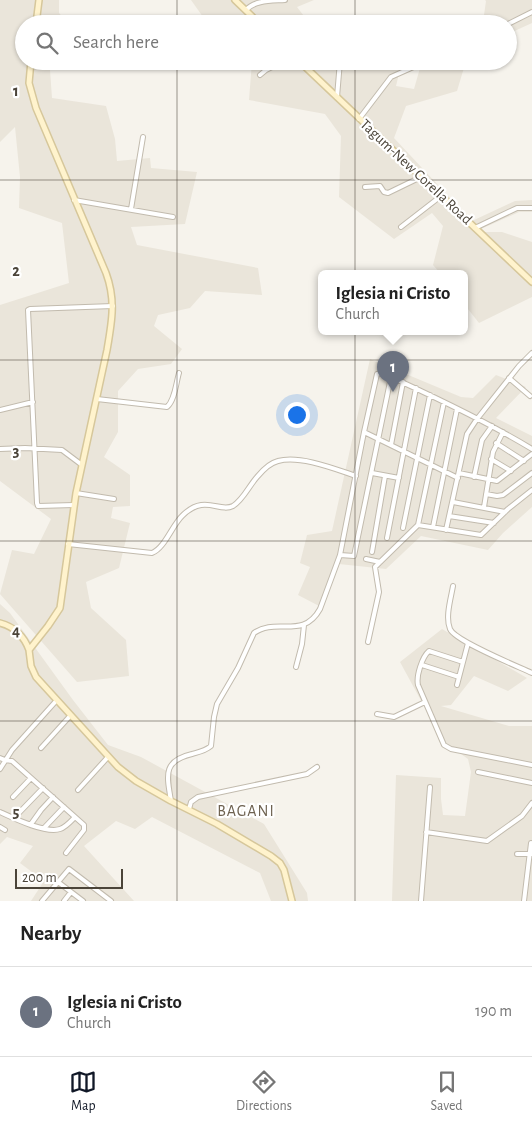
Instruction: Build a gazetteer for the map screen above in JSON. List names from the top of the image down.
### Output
{
  "streets": {
    "street": ["Tagum-New Corella Road"]
  },
  "districts": ["BAGANI"],
  "scale_bar": "200 m",
  "page": {
    "search": "Search here",
    "popup": ["Iglesia ni Cristo", "Church"],
    "pins": "1",
    "scale": "200 m",
    "heading": "Nearby",
    "list": [
      {
        "mark": "1",
        "name": "Iglesia ni Cristo",
        "note": "Church",
        "value": "190 m"
      }
    ],
    "nav": ["Map", "Directions", "Saved"]
  },
  "grid": {
    "rows": [
      "1",
      "2",
      "3",
      "4",
      "5"
    ]
  }
}
